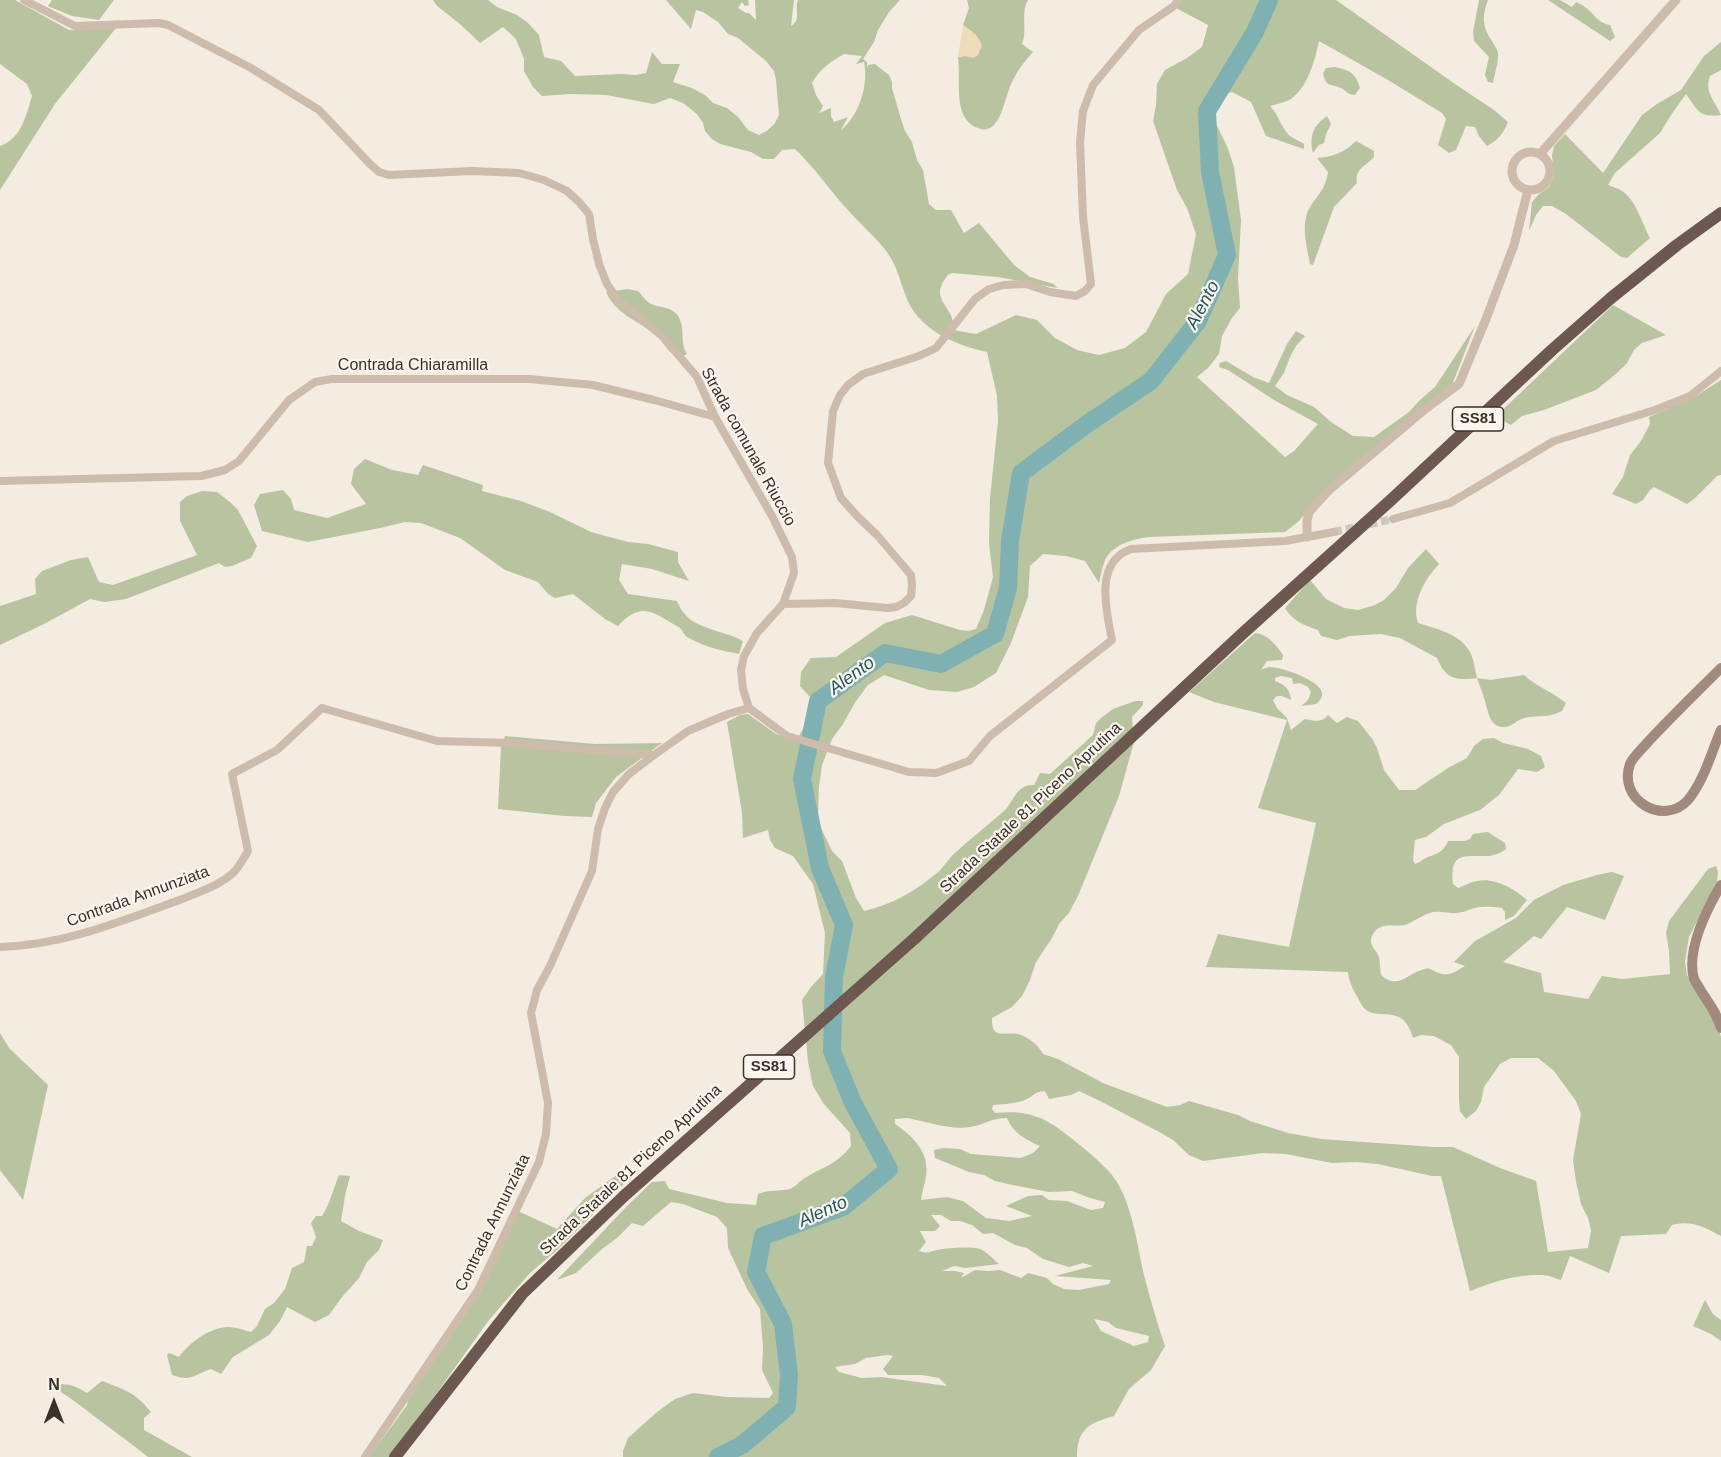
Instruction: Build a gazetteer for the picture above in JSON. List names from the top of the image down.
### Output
{
  "streets": {
    "highway": ["SS81", "Strada Statale 81 Piceno Aprutina"],
    "street": ["Contrada Chiaramilla", "Strada comunale Riuccio", "Contrada Annunziata"]
  },
  "crossings": [
    ["Contrada Chiaramilla", "Strada comunale Riuccio"]
  ],
  "water": ["Alento"],
  "north": "top"
}
